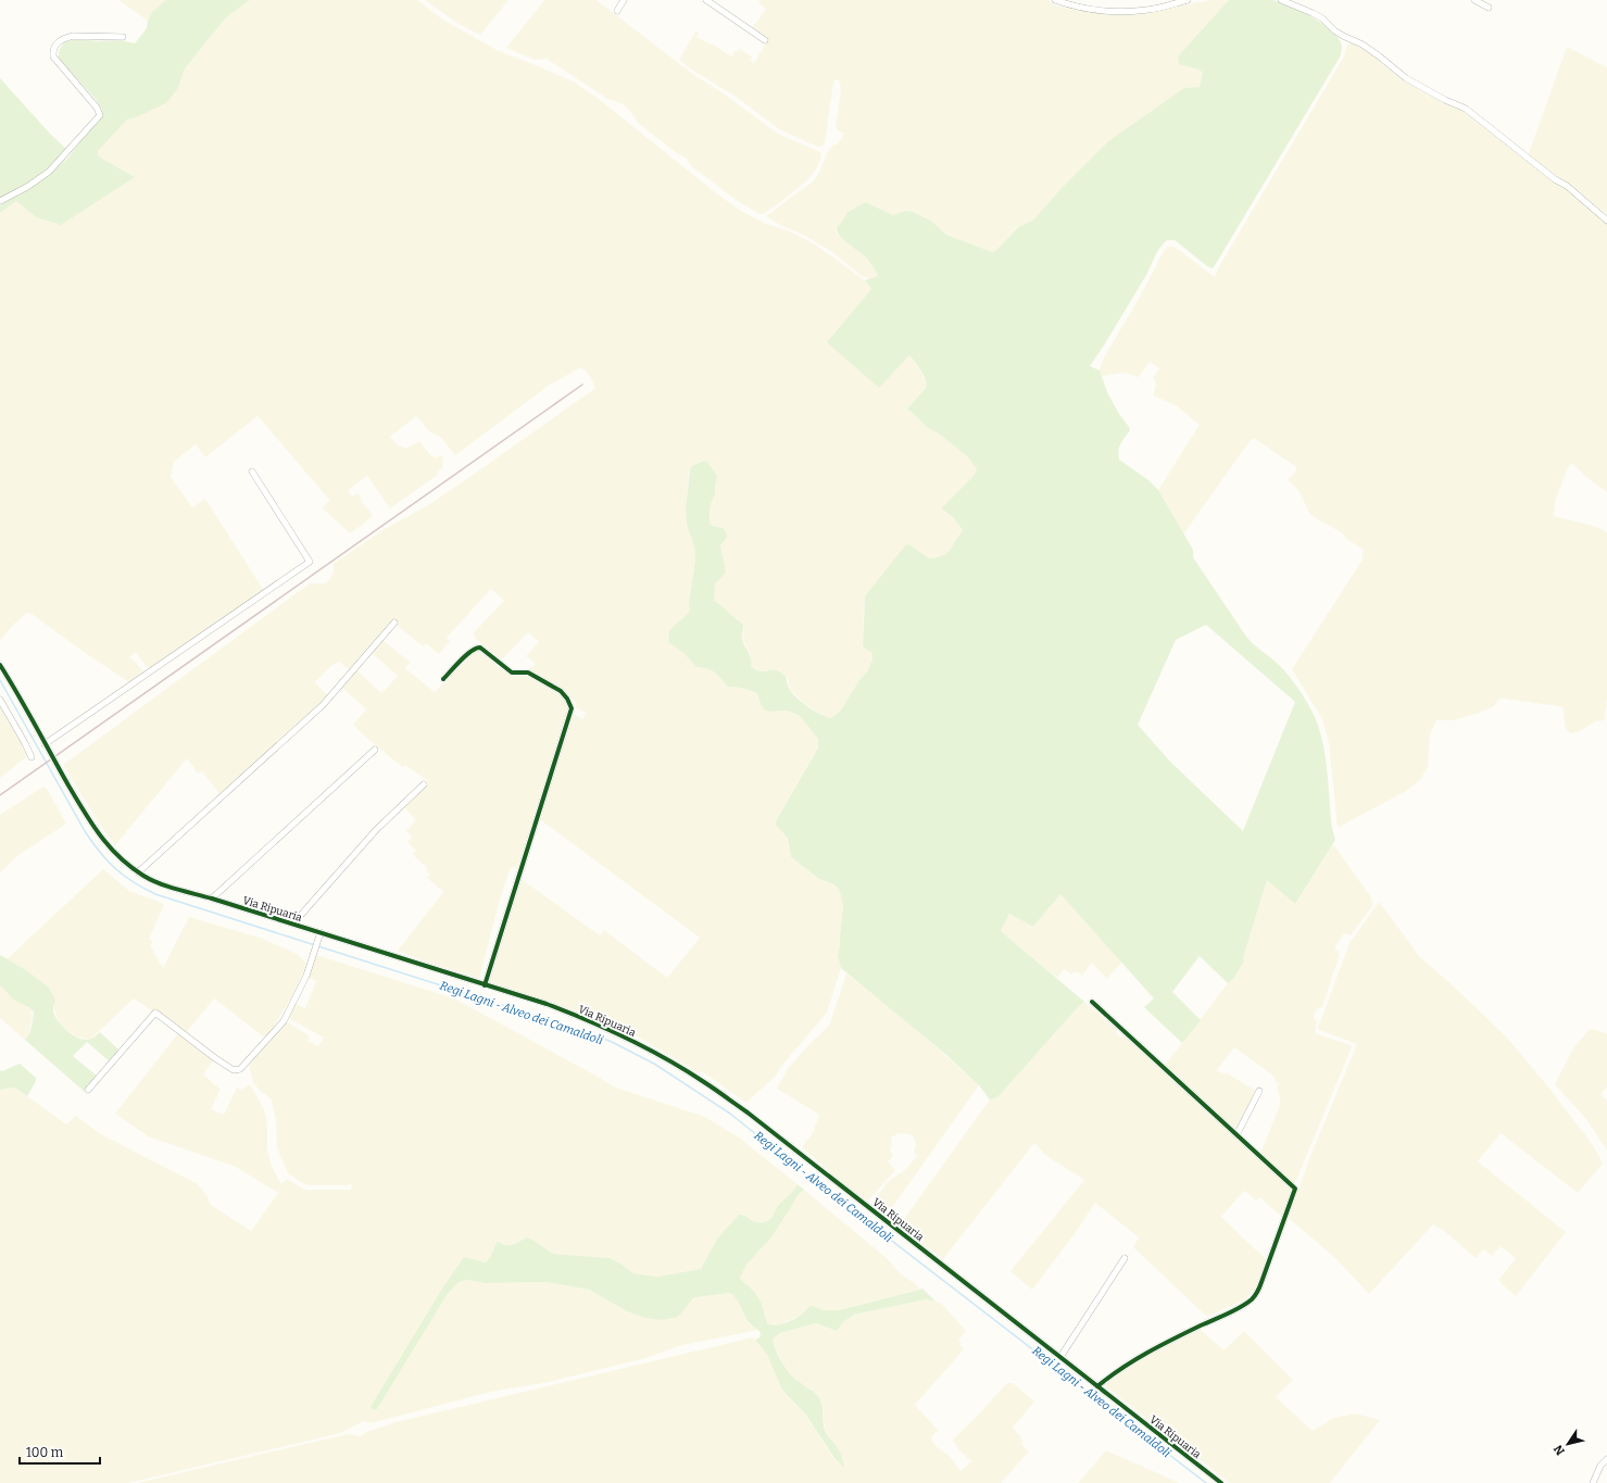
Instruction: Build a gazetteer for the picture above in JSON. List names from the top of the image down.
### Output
{
  "streets": {
    "street": ["Via Ripuaria"]
  },
  "water": ["Regi Lagni - Alveo dei Camaldoli"],
  "scale_bar": "100 m",
  "north": "bottom left"
}
